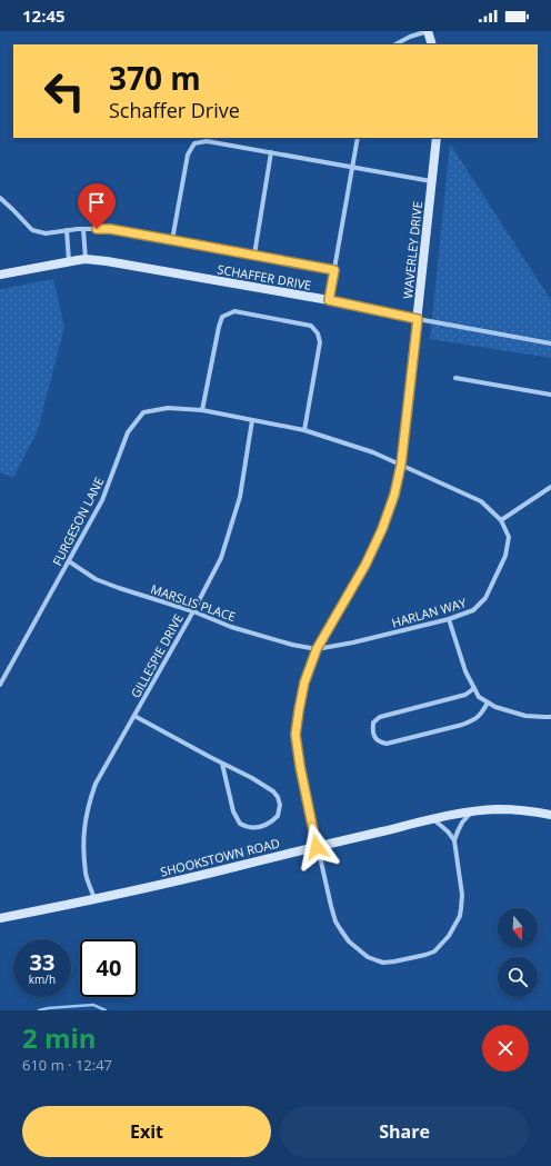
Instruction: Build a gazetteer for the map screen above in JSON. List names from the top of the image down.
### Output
{
  "streets": {
    "street": [
      "WAVERLEY DRIVE",
      "SCHAFFER DRIVE",
      "FURGESON LANE",
      "MARSLIS PLACE",
      "HARLAN WAY",
      "GILLESPIE DRIVE",
      "SHOOKSTOWN ROAD"
    ]
  },
  "crossings": [
    ["WAVERLEY DRIVE", "SCHAFFER DRIVE"],
    ["WAVERLEY DRIVE", "FURGESON LANE"],
    ["WAVERLEY DRIVE", "MARSLIS PLACE"],
    ["WAVERLEY DRIVE", "HARLAN WAY"],
    ["WAVERLEY DRIVE", "SHOOKSTOWN ROAD"],
    ["FURGESON LANE", "MARSLIS PLACE"],
    ["FURGESON LANE", "HARLAN WAY"],
    ["FURGESON LANE", "GILLESPIE DRIVE"],
    ["MARSLIS PLACE", "HARLAN WAY"],
    ["MARSLIS PLACE", "GILLESPIE DRIVE"],
    ["GILLESPIE DRIVE", "SHOOKSTOWN ROAD"]
  ],
  "north": "bottom",
  "page": {
    "status": "12:45",
    "turn": ["370 m", "Schaffer Drive"],
    "speed": "33 km/h",
    "limit": "40",
    "heading": ["2 min", "610 m · 12:47"],
    "buttons": ["Exit", "Share"]
  }
}
